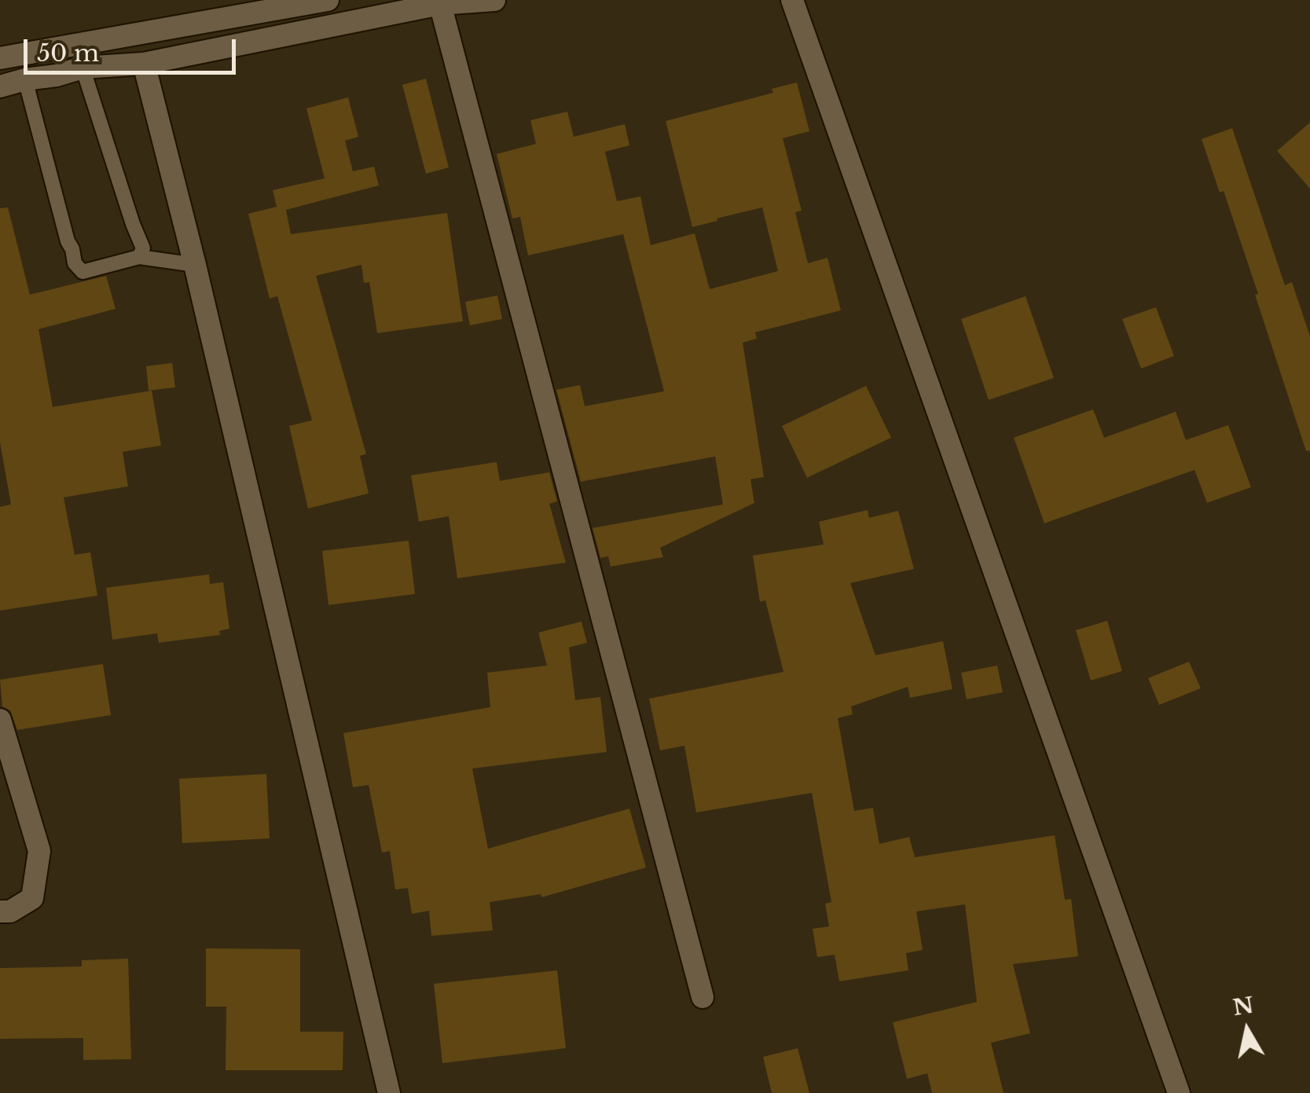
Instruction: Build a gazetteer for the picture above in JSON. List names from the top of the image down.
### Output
{
  "scale_bar": "50 m",
  "north": "top"
}
